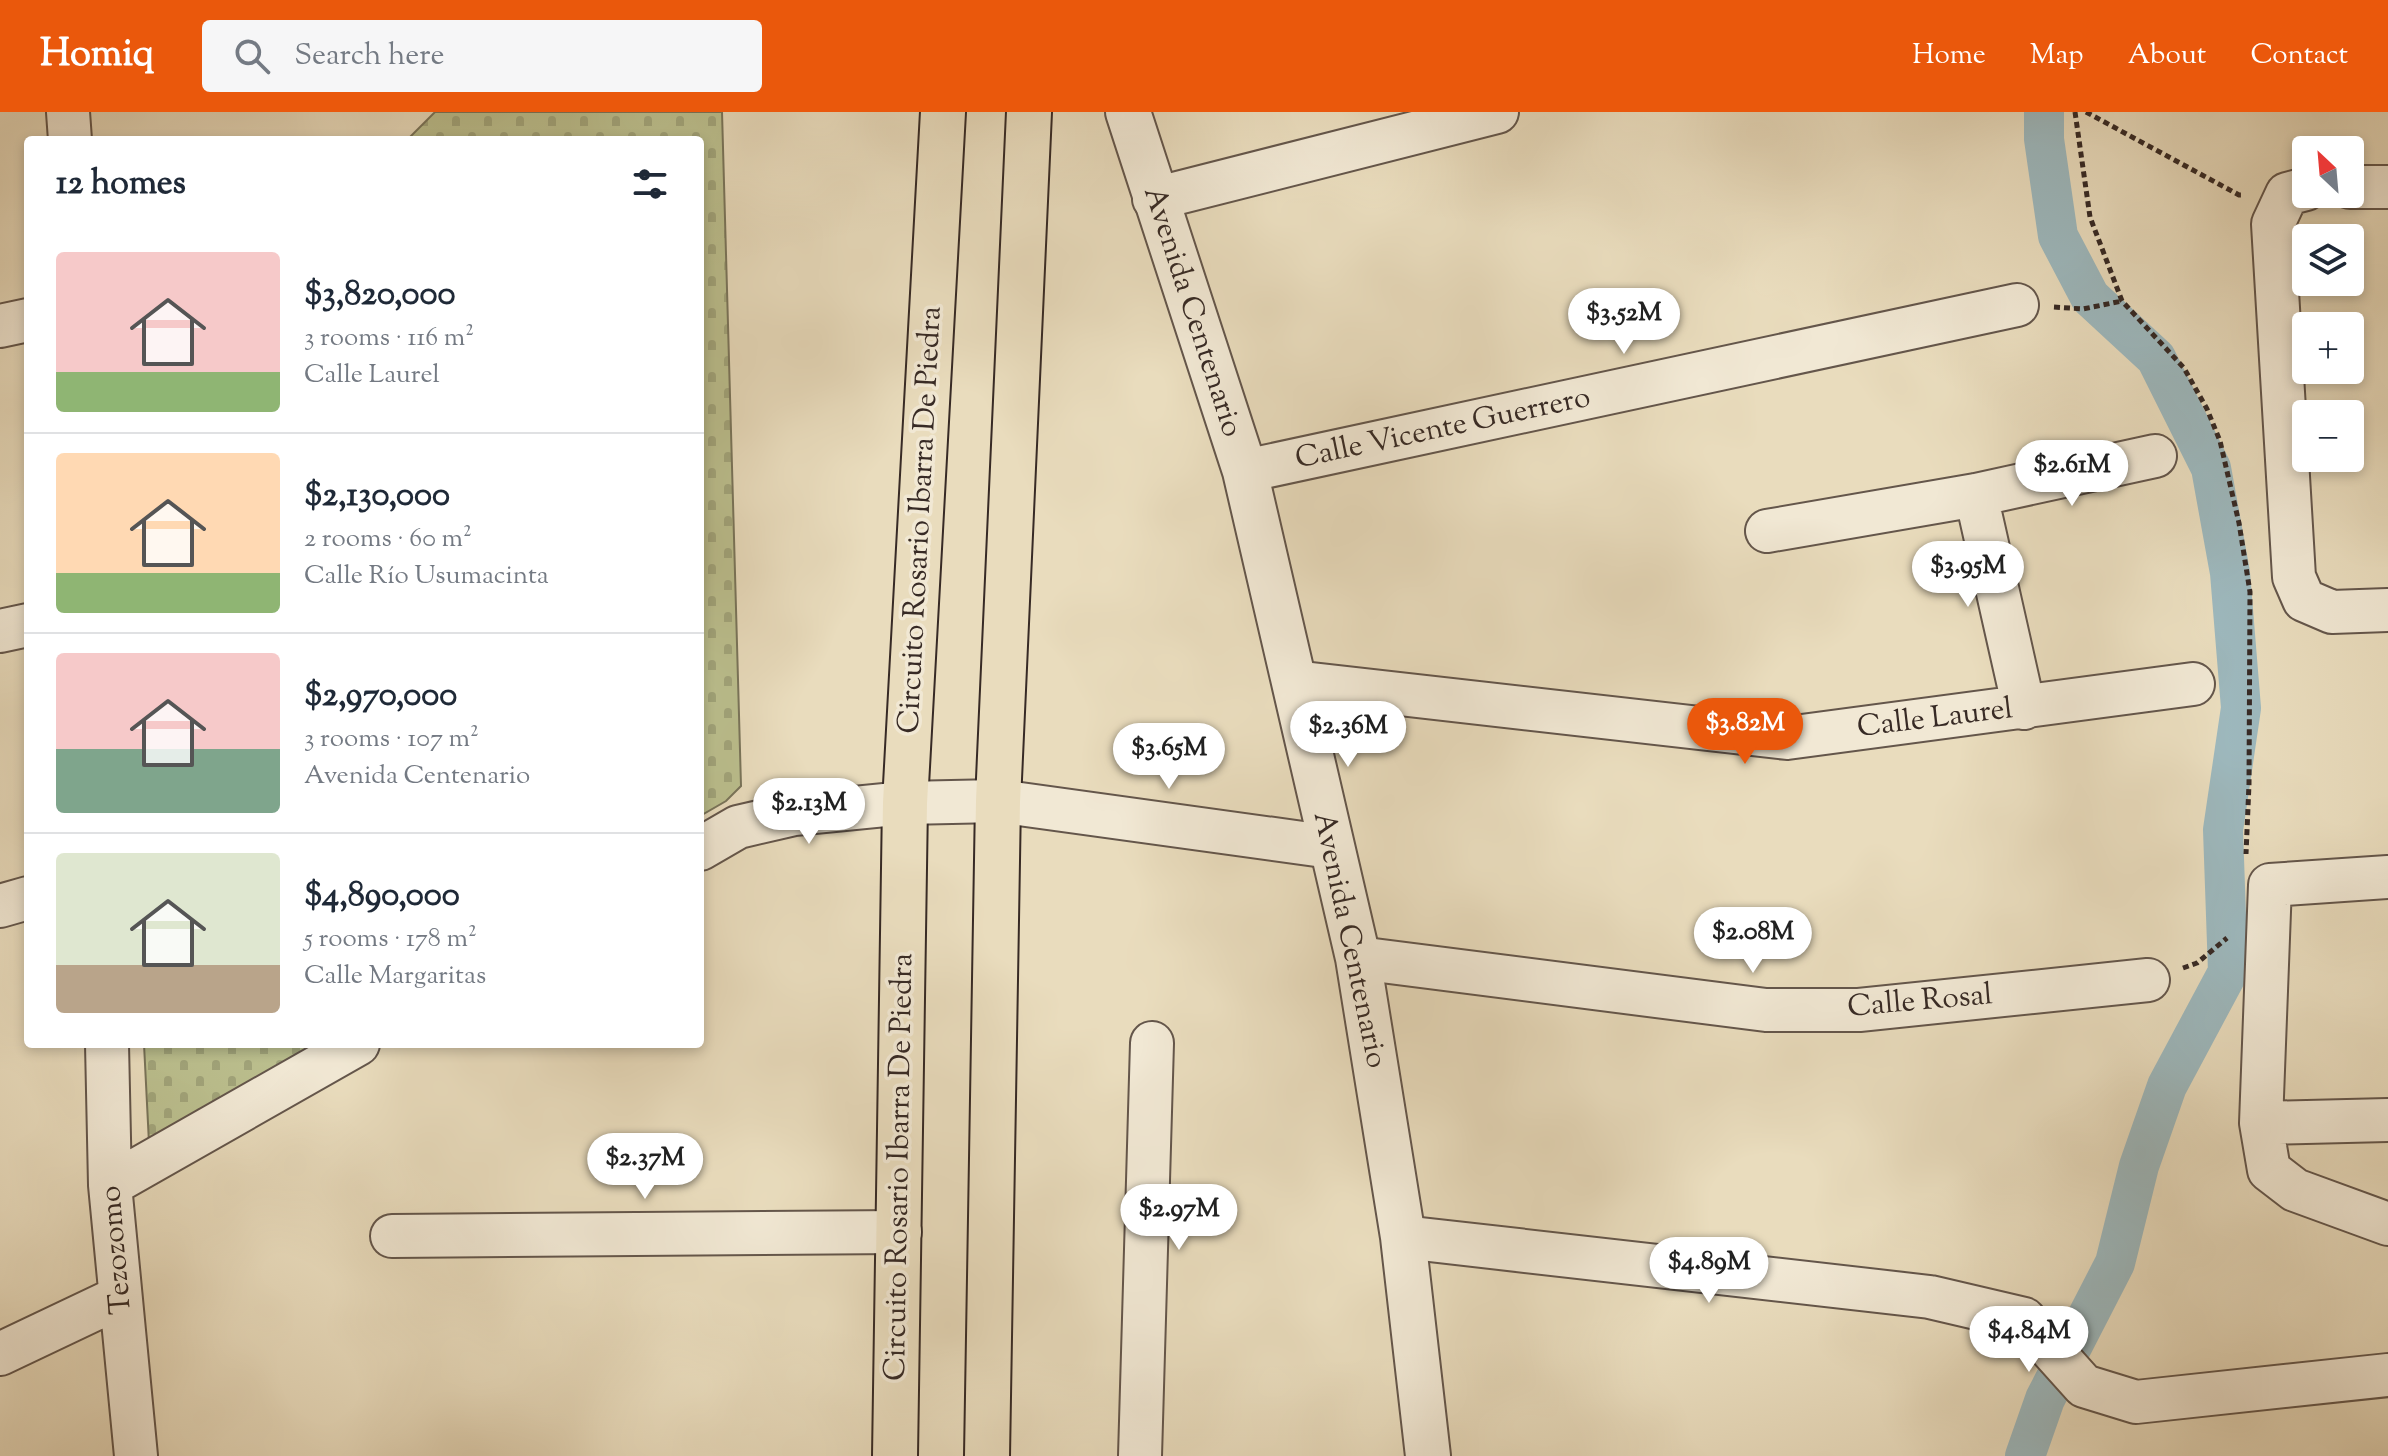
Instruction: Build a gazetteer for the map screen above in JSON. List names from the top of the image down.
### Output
{
  "streets": {
    "main road": ["Circuito Rosario Ibarra De Piedra"],
    "street": [
      "Avenida Centenario",
      "Calle Vicente Guerrero",
      "Calle Laurel",
      "Calle Rosal",
      "Tezozomo"
    ]
  },
  "crossings": [
    ["Avenida Centenario", "Calle Vicente Guerrero"],
    ["Avenida Centenario", "Calle Laurel"],
    ["Avenida Centenario", "Calle Rosal"]
  ],
  "north": "top left",
  "page": {
    "header": "Homiq",
    "search": "Search here",
    "nav": [
      "Home",
      "Map",
      "About",
      "Contact"
    ],
    "map_buttons": ["+", "−"],
    "heading": "12 homes",
    "list": [
      {
        "name": "$3,820,000",
        "note": "3 rooms · 116 m² · Calle Laurel"
      },
      {
        "name": "$2,130,000",
        "note": "2 rooms · 60 m² · Calle Río Usumacinta"
      },
      {
        "name": "$2,970,000",
        "note": "3 rooms · 107 m² · Avenida Centenario"
      },
      {
        "name": "$4,890,000",
        "note": "5 rooms · 178 m² · Calle Margaritas"
      }
    ],
    "price": [
      "$3.52M",
      "$2.61M",
      "$3.95M",
      "$3.82M",
      "$2.36M",
      "$3.65M",
      "$2.13M",
      "$2.08M",
      "$2.37M",
      "$2.97M",
      "$4.89M",
      "$4.84M"
    ]
  }
}
